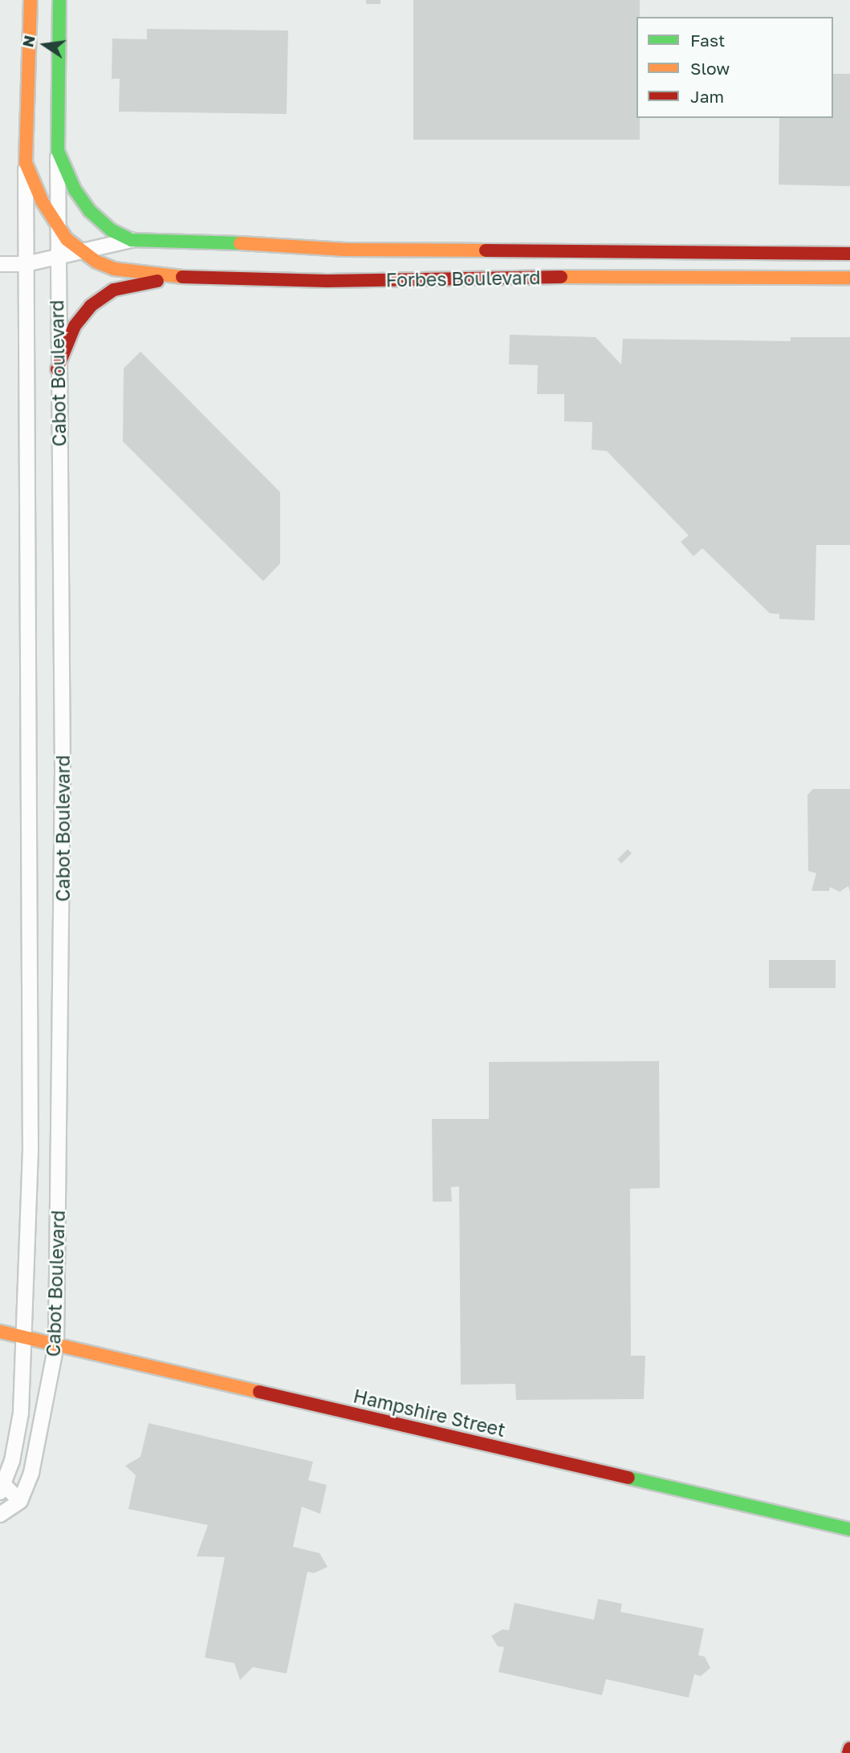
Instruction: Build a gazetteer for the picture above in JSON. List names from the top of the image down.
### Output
{
  "streets": {
    "street": ["Forbes Boulevard", "Cabot Boulevard", "Hampshire Street"]
  },
  "crossings": [
    ["Forbes Boulevard", "Cabot Boulevard"],
    ["Cabot Boulevard", "Hampshire Street"]
  ],
  "legend": ["Fast", "Slow", "Jam"],
  "north": "left"
}
